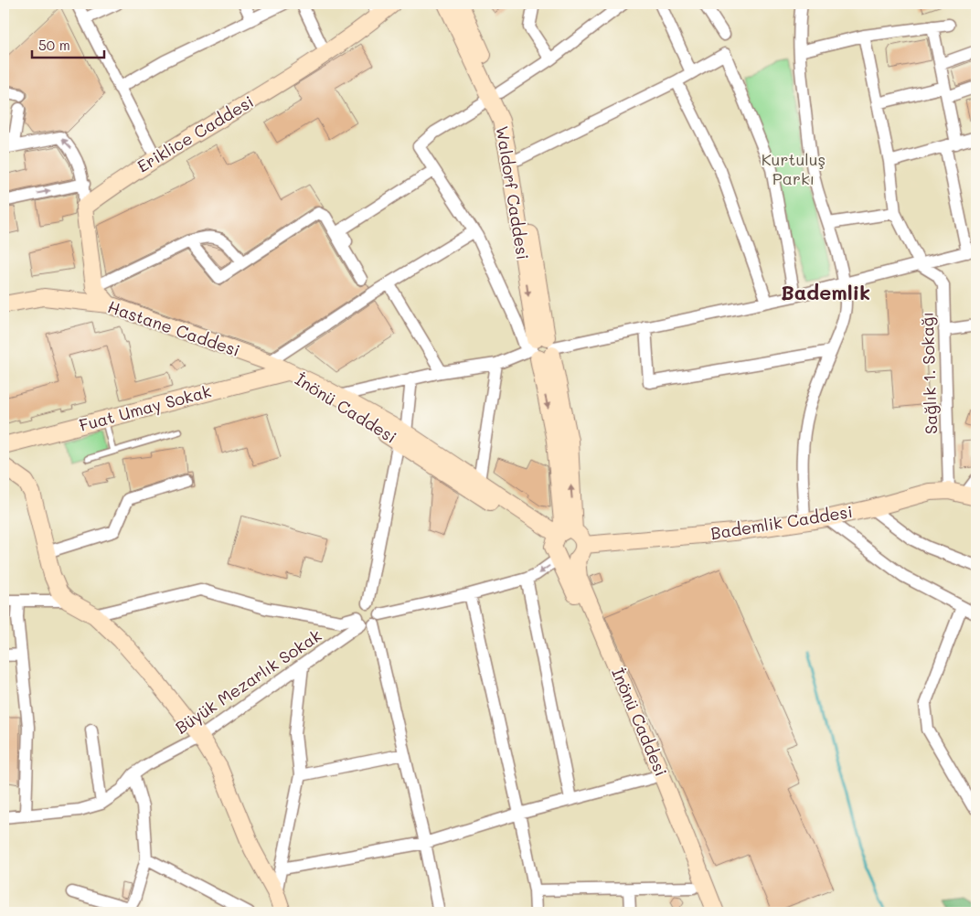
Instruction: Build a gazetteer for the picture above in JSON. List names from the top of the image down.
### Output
{
  "streets": {
    "main road": [
      "Eriklice Caddesi",
      "Waldorf Caddesi",
      "Hastane Caddesi",
      "Fuat Umay Sokak",
      "İnönü Caddesi",
      "Bademlik Caddesi"
    ],
    "street": ["Sağlık 1. Sokağı", "Büyük Mezarlık Sokak"]
  },
  "crossings": [
    ["Waldorf Caddesi", "İnönü Caddesi"],
    ["Waldorf Caddesi", "Bademlik Caddesi"],
    ["Hastane Caddesi", "Fuat Umay Sokak"],
    ["Hastane Caddesi", "İnönü Caddesi"],
    ["Sağlık 1. Sokağı", "Bademlik Caddesi"],
    ["Fuat Umay Sokak", "İnönü Caddesi"],
    ["İnönü Caddesi", "Bademlik Caddesi"]
  ],
  "districts": ["Bademlik"],
  "parks": ["Kurtuluş Parkı"],
  "scale_bar": "50 m"
}
